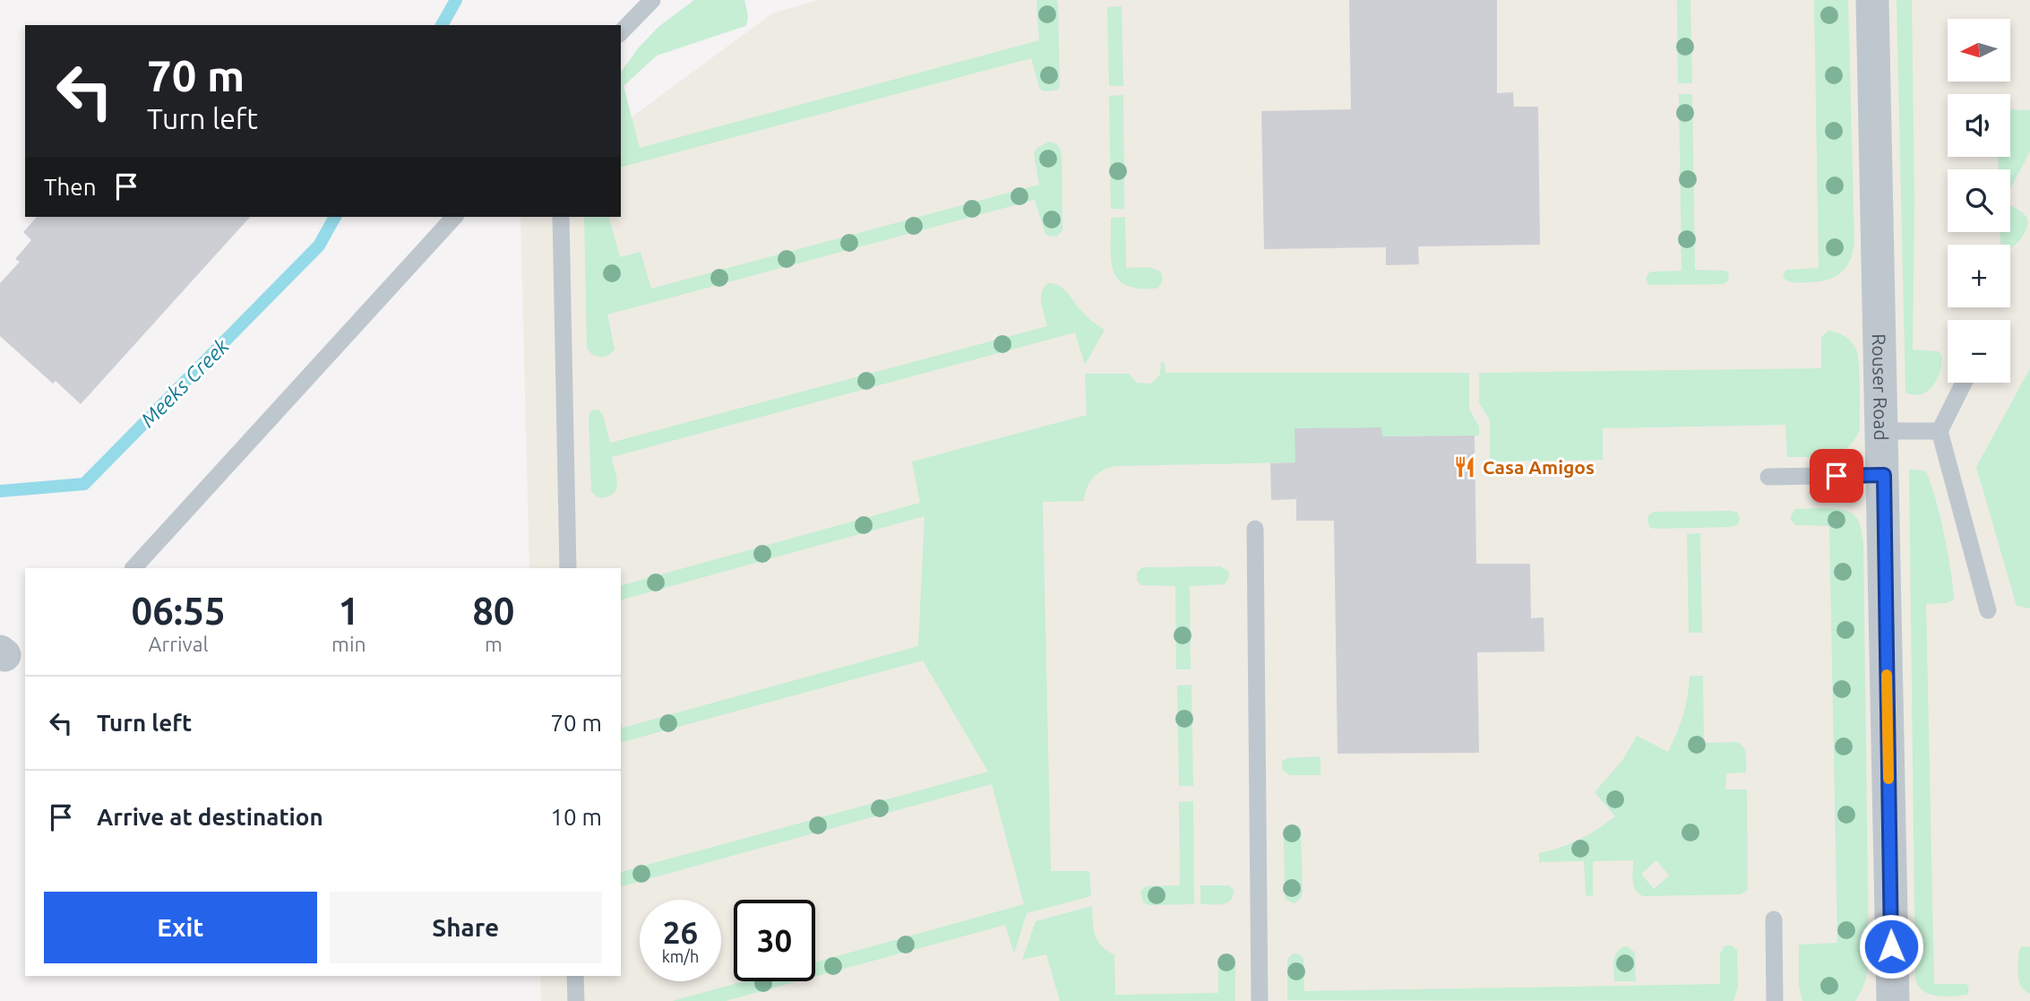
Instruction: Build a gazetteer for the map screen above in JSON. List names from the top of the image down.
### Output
{
  "streets": {
    "street": ["Rouser Road"]
  },
  "water": ["Meeks Creek"],
  "places": {
    "restaurant": ["Casa Amigos"]
  },
  "north": "left",
  "page": {
    "map_buttons": ["+", "−"],
    "turn": ["70 m", "Turn left"],
    "then": "Then",
    "eta": [
      "06:55",
      "Arrival",
      "1",
      "min",
      "80",
      "m"
    ],
    "list": [
      {
        "name": "Turn left",
        "value": "70 m"
      },
      {
        "name": "Arrive at destination",
        "value": "10 m"
      }
    ],
    "buttons": ["Exit", "Share"],
    "speed": "26 km/h",
    "limit": "30"
  }
}
